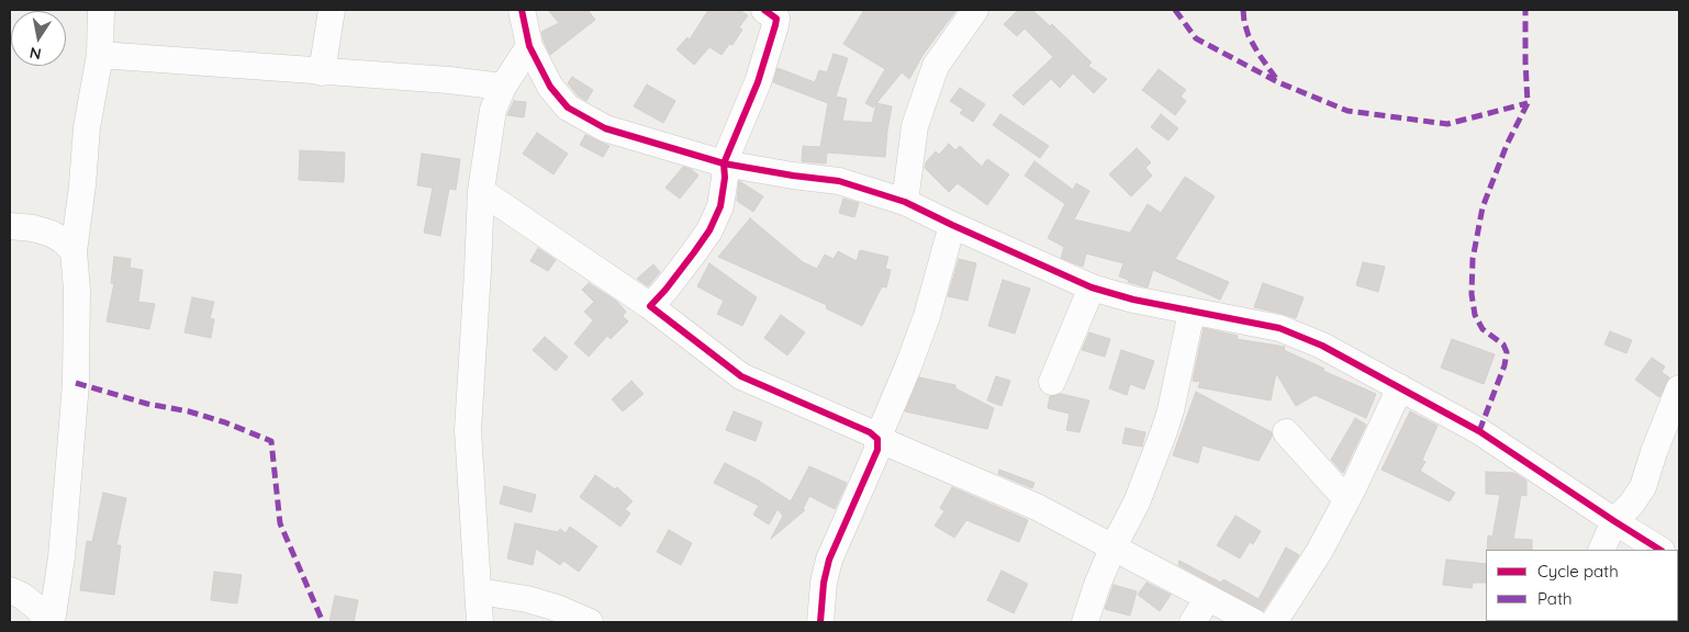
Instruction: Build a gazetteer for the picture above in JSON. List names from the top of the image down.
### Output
{
  "legend": ["Cycle path", "Path"],
  "north": "bottom"
}
